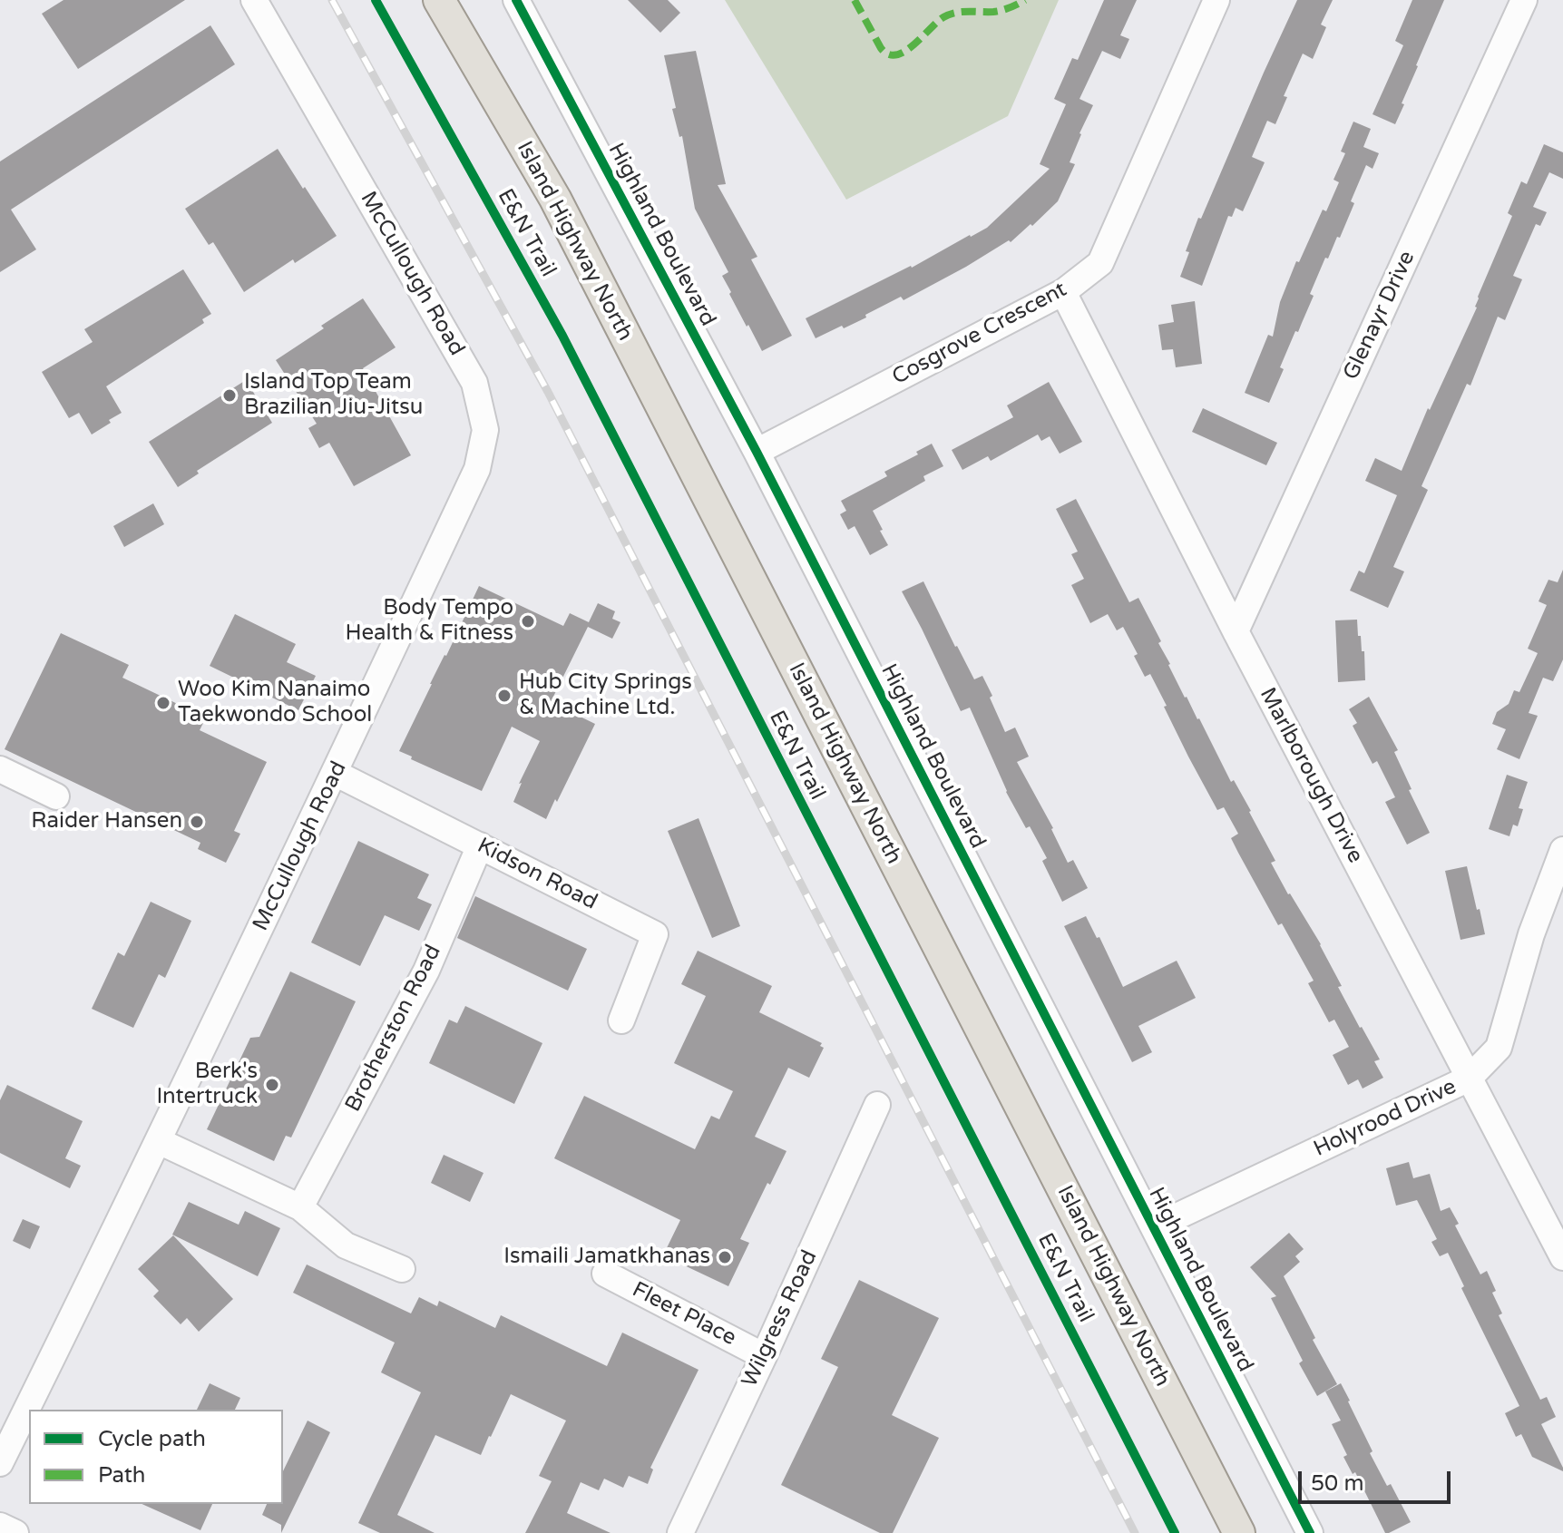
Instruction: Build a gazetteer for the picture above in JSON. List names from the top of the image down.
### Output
{
  "streets": {
    "main road": ["Island Highway North"],
    "street": [
      "Highland Boulevard",
      "McCullough Road",
      "Glenayr Drive",
      "Cosgrove Crescent",
      "Marlborough Drive",
      "Kidson Road",
      "Brotherston Road",
      "Holyrood Drive",
      "Fleet Place",
      "Wilgress Road"
    ],
    "cycle path": ["E&N Trail"]
  },
  "crossings": [
    ["Highland Boulevard", "Cosgrove Crescent"],
    ["Highland Boulevard", "Holyrood Drive"],
    ["McCullough Road", "Kidson Road"],
    ["Glenayr Drive", "Marlborough Drive"],
    ["Cosgrove Crescent", "Marlborough Drive"],
    ["Marlborough Drive", "Holyrood Drive"],
    ["Kidson Road", "Brotherston Road"],
    ["Fleet Place", "Wilgress Road"]
  ],
  "places": [
    "Island Top Team Brazilian Jiu-Jitsu",
    "Body Tempo Health & Fitness",
    "Hub City Springs & Machine Ltd.",
    "Woo Kim Nanaimo Taekwondo School",
    "Raider Hansen",
    "Berk's Intertruck",
    "Ismaili Jamatkhanas"
  ],
  "legend": ["Cycle path", "Path"],
  "scale_bar": "50 m"
}
